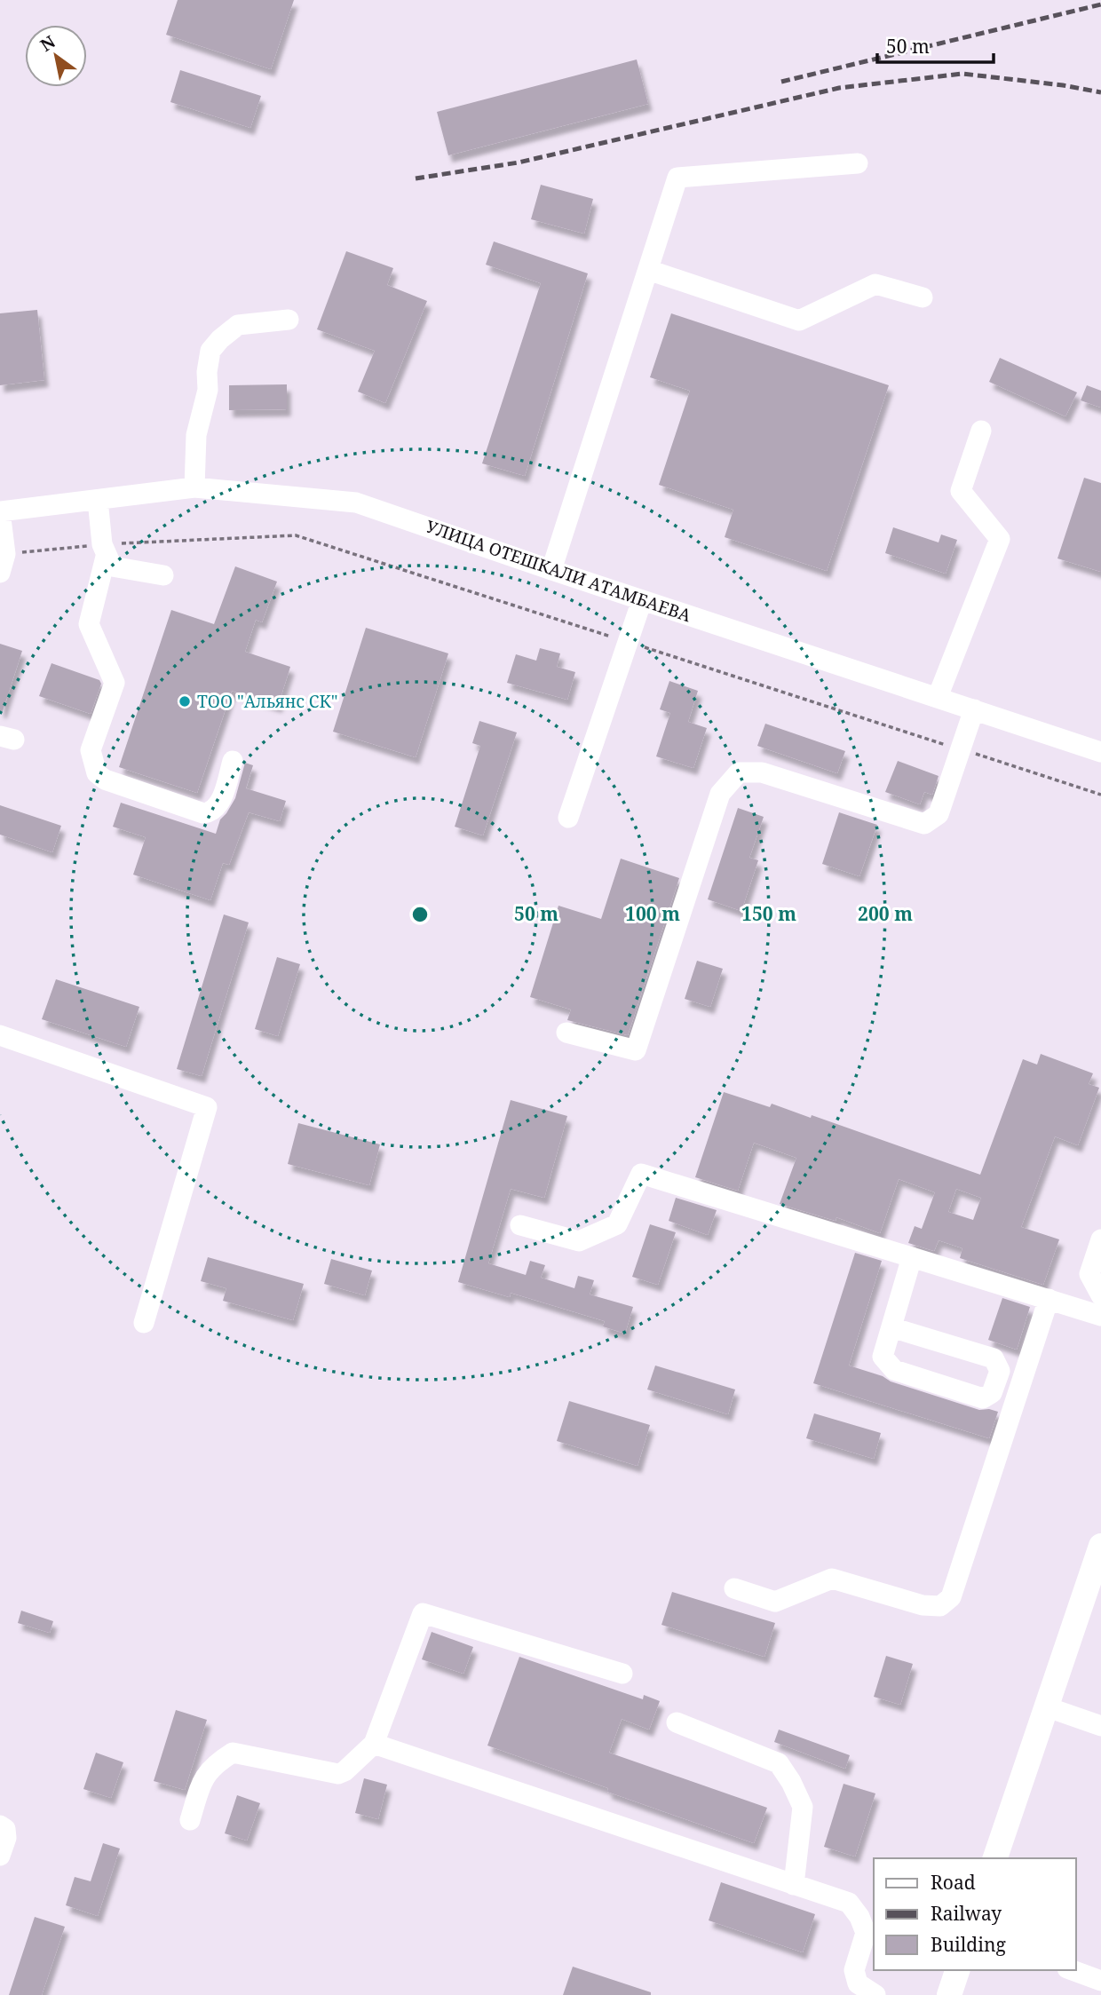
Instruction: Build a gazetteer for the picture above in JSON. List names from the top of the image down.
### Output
{
  "streets": {
    "street": ["УЛИЦА ОТЕШКАЛИ АТАМБАЕВА"]
  },
  "places": ["ТОО \"Альянс СК\""],
  "legend": ["Road", "Railway", "Building"],
  "scale_bar": "50 m",
  "north": "top left",
  "rings": [
    "50 m",
    "100 m",
    "150 m",
    "200 m"
  ]
}
